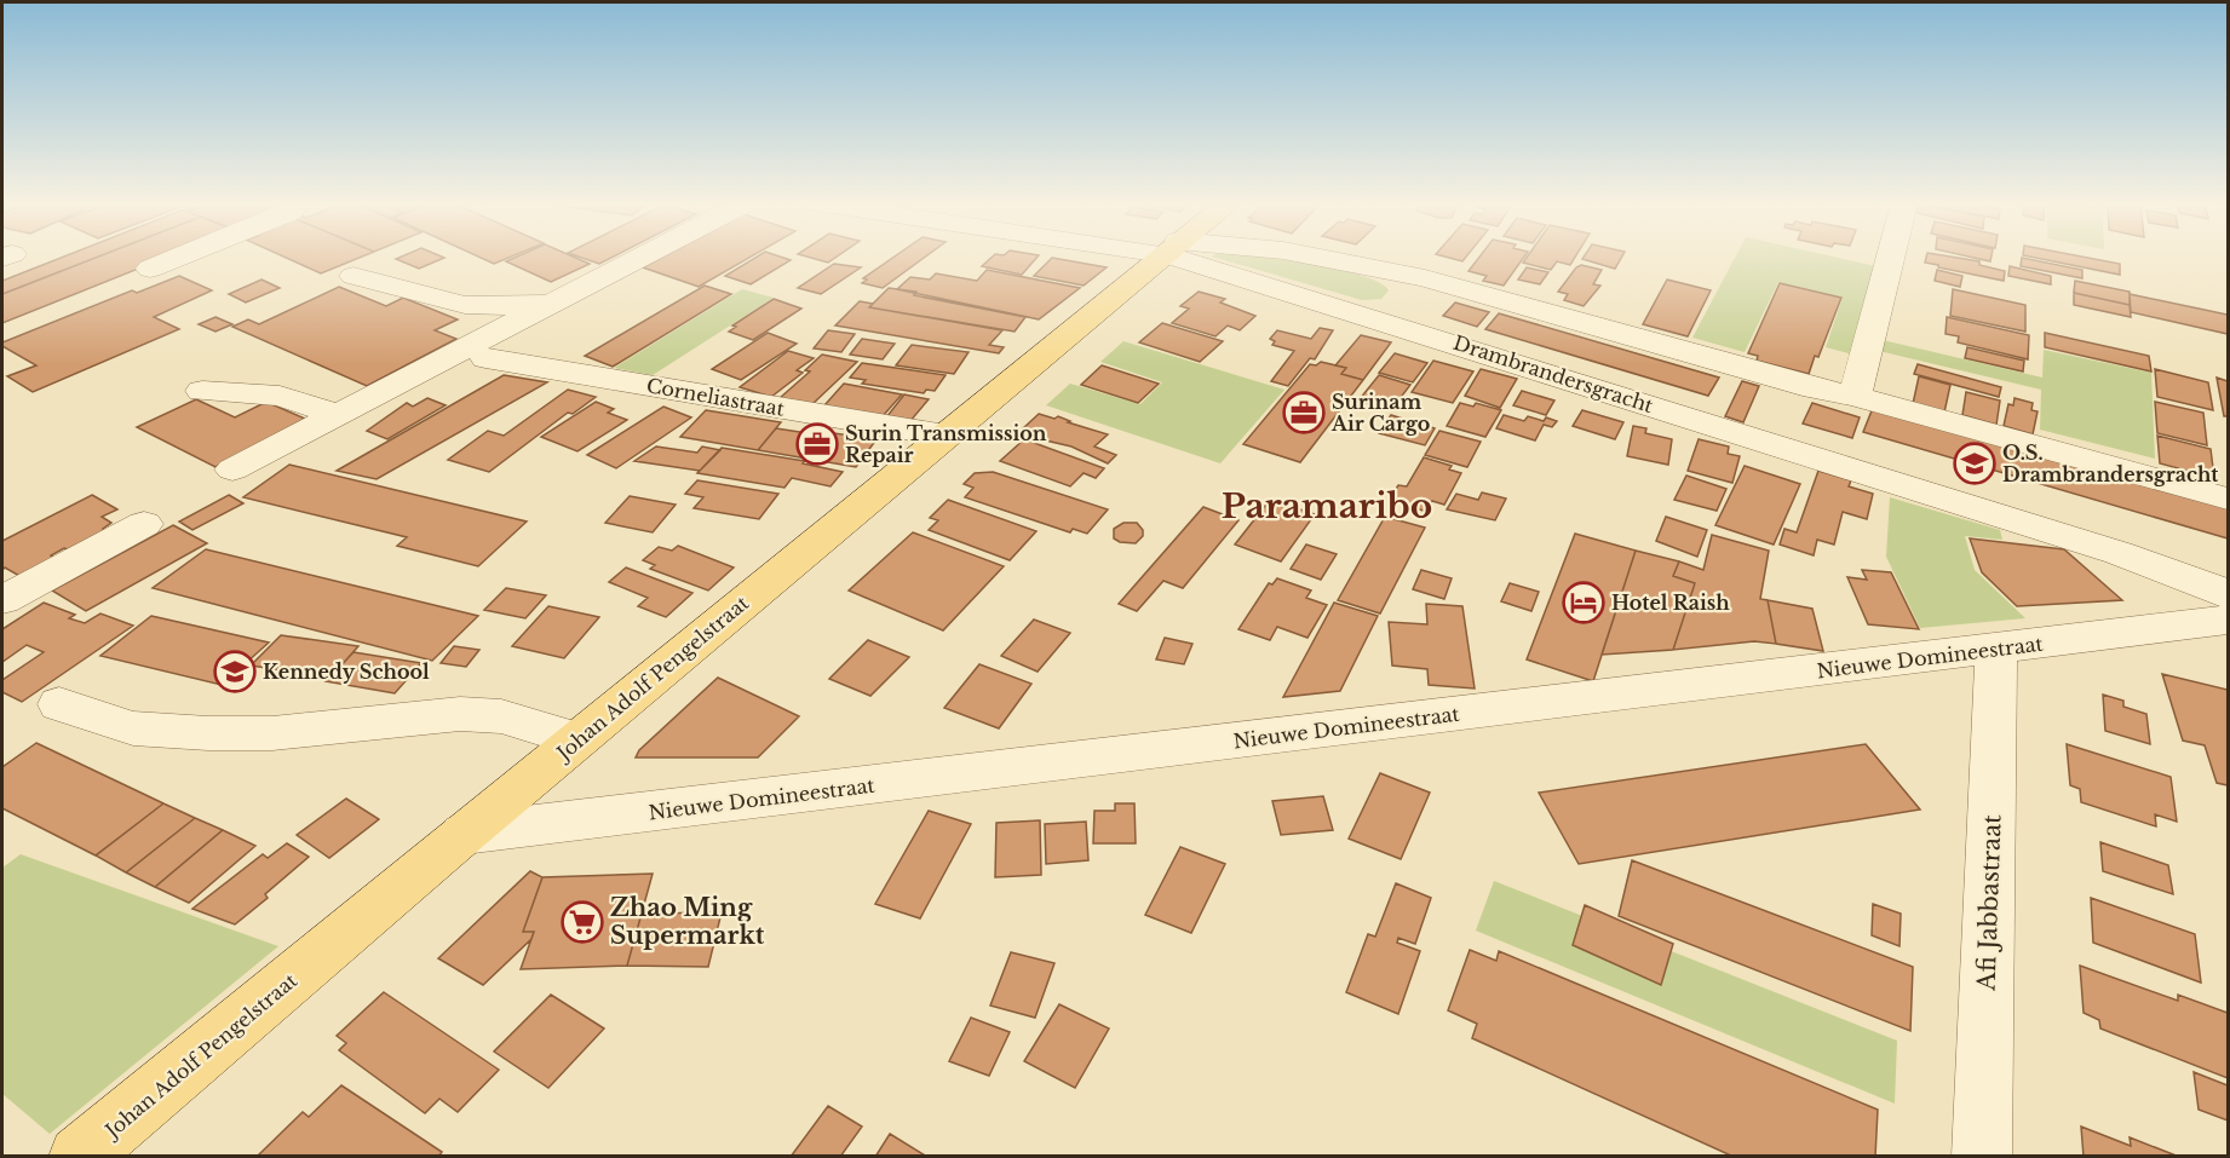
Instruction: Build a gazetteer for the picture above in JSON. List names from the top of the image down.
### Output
{
  "streets": {
    "main road": ["Johan Adolf Pengelstraat"],
    "street": [
      "Drambrandersgracht",
      "Corneliastraat",
      "Nieuwe Domineestraat",
      "Afi Jabbastraat"
    ]
  },
  "crossings": [
    ["Corneliastraat", "Johan Adolf Pengelstraat"],
    ["Nieuwe Domineestraat", "Johan Adolf Pengelstraat"],
    ["Nieuwe Domineestraat", "Afi Jabbastraat"]
  ],
  "districts": ["Paramaribo"],
  "places": {
    "office": ["Surinam Air Cargo", "Surin Transmission Repair"],
    "school or university": ["O.S. Drambrandersgracht", "Kennedy School"],
    "hotel": ["Hotel Raish"],
    "supermarket": ["Zhao Ming Supermarkt"]
  }
}
